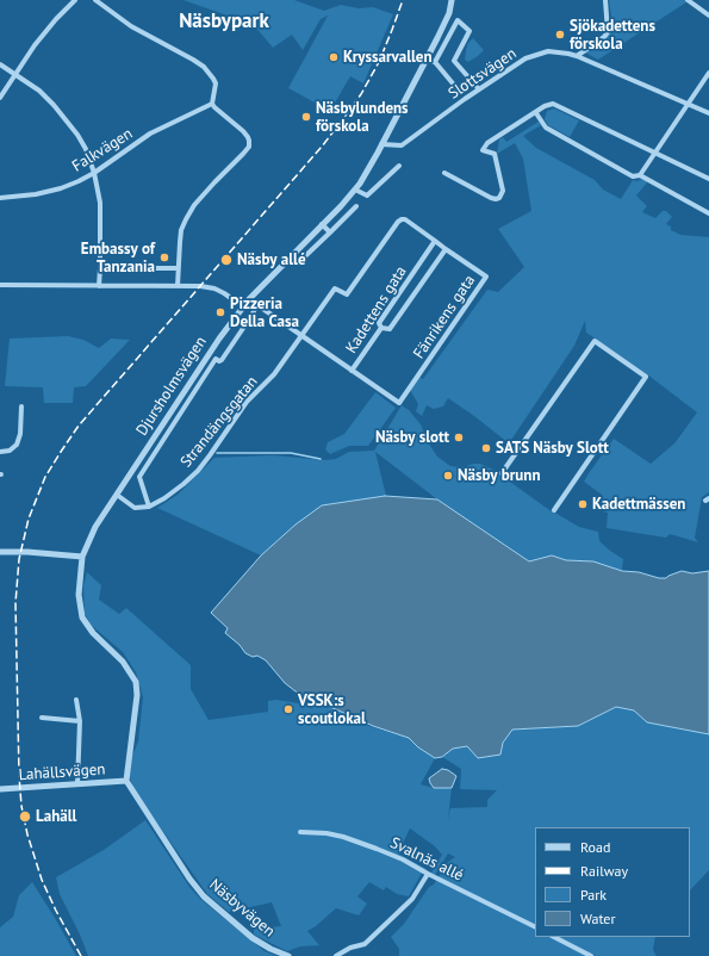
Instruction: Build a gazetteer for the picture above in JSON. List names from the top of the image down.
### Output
{
  "streets": {
    "street": [
      "Slottsvägen",
      "Falkvägen",
      "Kadettens gata",
      "Fänrikens gata",
      "Djursholmsvägen",
      "Strandängsgatan",
      "Lahällsvägen",
      "Svalnäs allé",
      "Näsbyvägen"
    ]
  },
  "crossings": [
    ["Slottsvägen", "Djursholmsvägen"],
    ["Kadettens gata", "Fänrikens gata"],
    ["Kadettens gata", "Strandängsgatan"],
    ["Djursholmsvägen", "Lahällsvägen"],
    ["Djursholmsvägen", "Näsbyvägen"],
    ["Lahällsvägen", "Näsbyvägen"]
  ],
  "districts": ["Näsbypark"],
  "places": [
    "Sjökadettens förskola",
    "Kryssarvallen",
    "Näsbylundens förskola",
    "Embassy of Tanzania",
    "Näsby allé",
    "Pizzeria Della Casa",
    "Näsby slott",
    "SATS Näsby Slott",
    "Näsby brunn",
    "Kadettmässen",
    "VSSK:s scoutlokal",
    "Lahäll"
  ],
  "legend": [
    "Road",
    "Railway",
    "Park",
    "Water"
  ]
}
